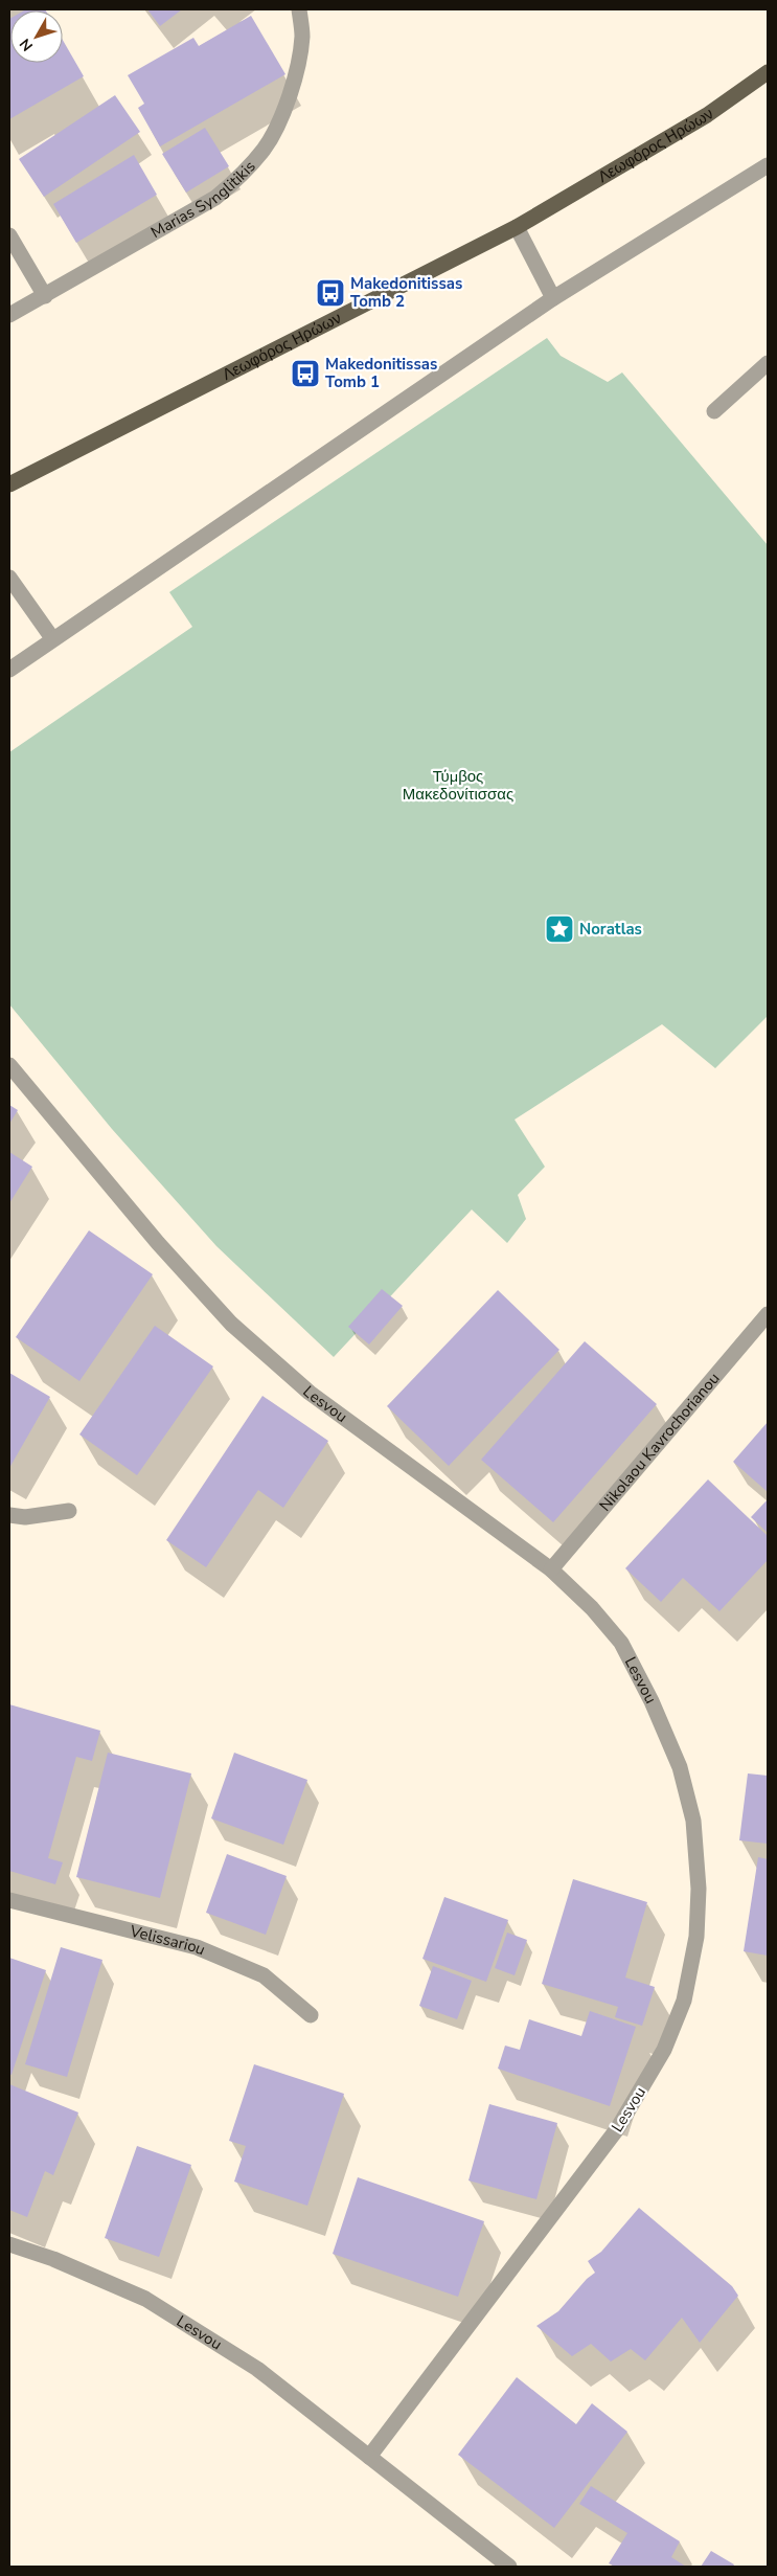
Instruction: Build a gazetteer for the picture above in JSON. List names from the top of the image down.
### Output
{
  "streets": {
    "main road": ["Λεωφόρος Ηρώων"],
    "street": [
      "Marias Synglitikis",
      "Lesvou",
      "Nikolaou Kavrochorianou",
      "Velissariou"
    ]
  },
  "crossings": [
    ["Lesvou", "Nikolaou Kavrochorianou"]
  ],
  "parks": ["Τύμβος Μακεδονίτισσας"],
  "places": {
    "bus stop": ["Makedonitissas Tomb 2", "Makedonitissas Tomb 1"],
    "place": ["Noratlas"]
  },
  "north": "bottom left"
}
